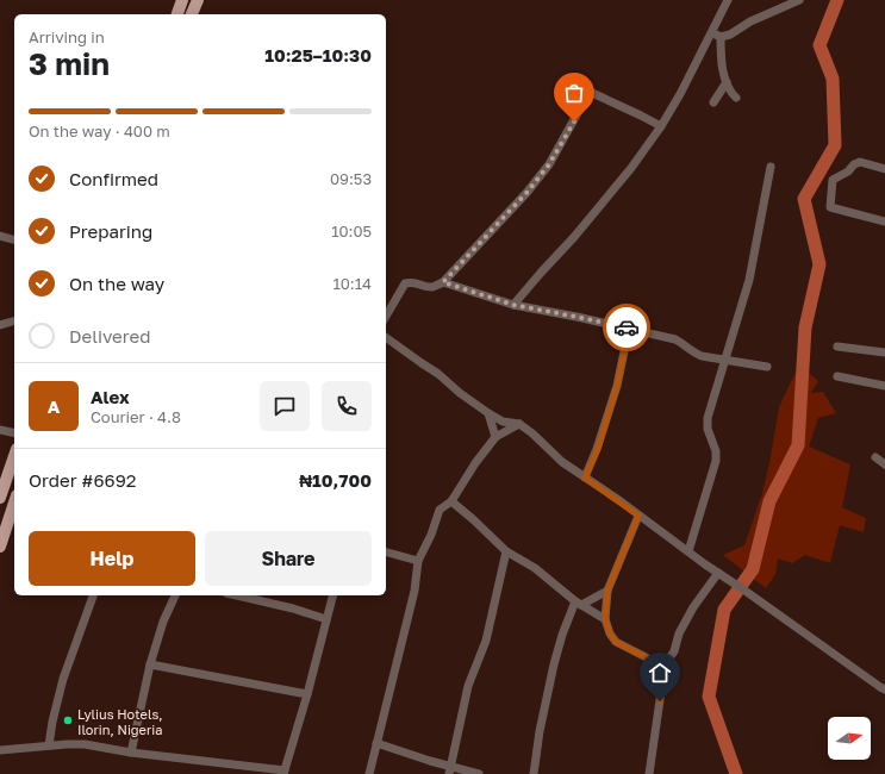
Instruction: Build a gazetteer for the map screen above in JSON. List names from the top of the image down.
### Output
{
  "places": ["Lylius Hotels, Ilorin, Nigeria"],
  "north": "right",
  "page": {
    "heading": ["3 min", "Arriving in", "10:25–10:30"],
    "panel": [
      "Alex",
      "Courier · 4.8",
      "Order #6692",
      "₦10,700"
    ],
    "bar": "On the way · 400 m",
    "list": [
      ["Confirmed", "09:53"],
      ["Preparing", "10:05"],
      ["On the way", "10:14"],
      "Delivered"
    ],
    "round": "A",
    "buttons": ["Help", "Share"]
  }
}
